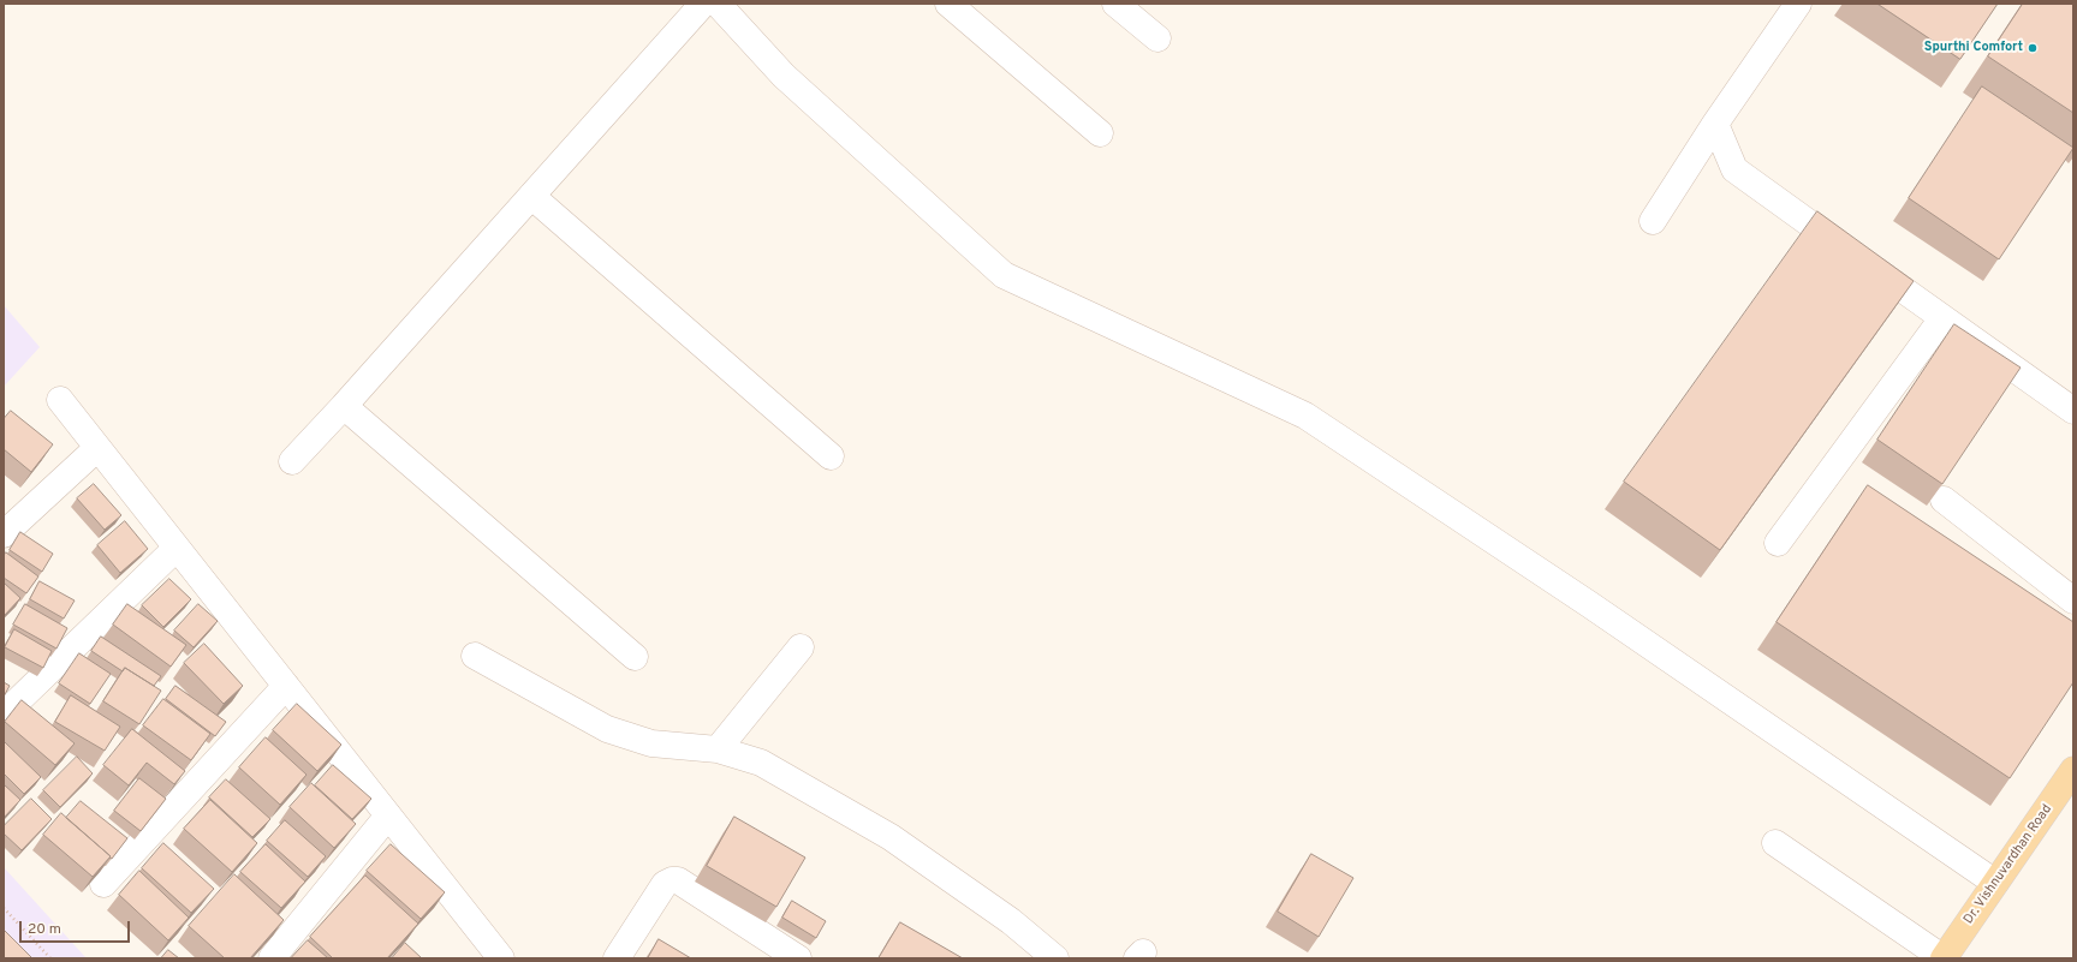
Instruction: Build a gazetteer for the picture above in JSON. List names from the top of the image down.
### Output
{
  "streets": {
    "main road": ["Dr. Vishnuvardhan Road"]
  },
  "places": ["Spurthi Comfort"],
  "scale_bar": "20 m"
}
